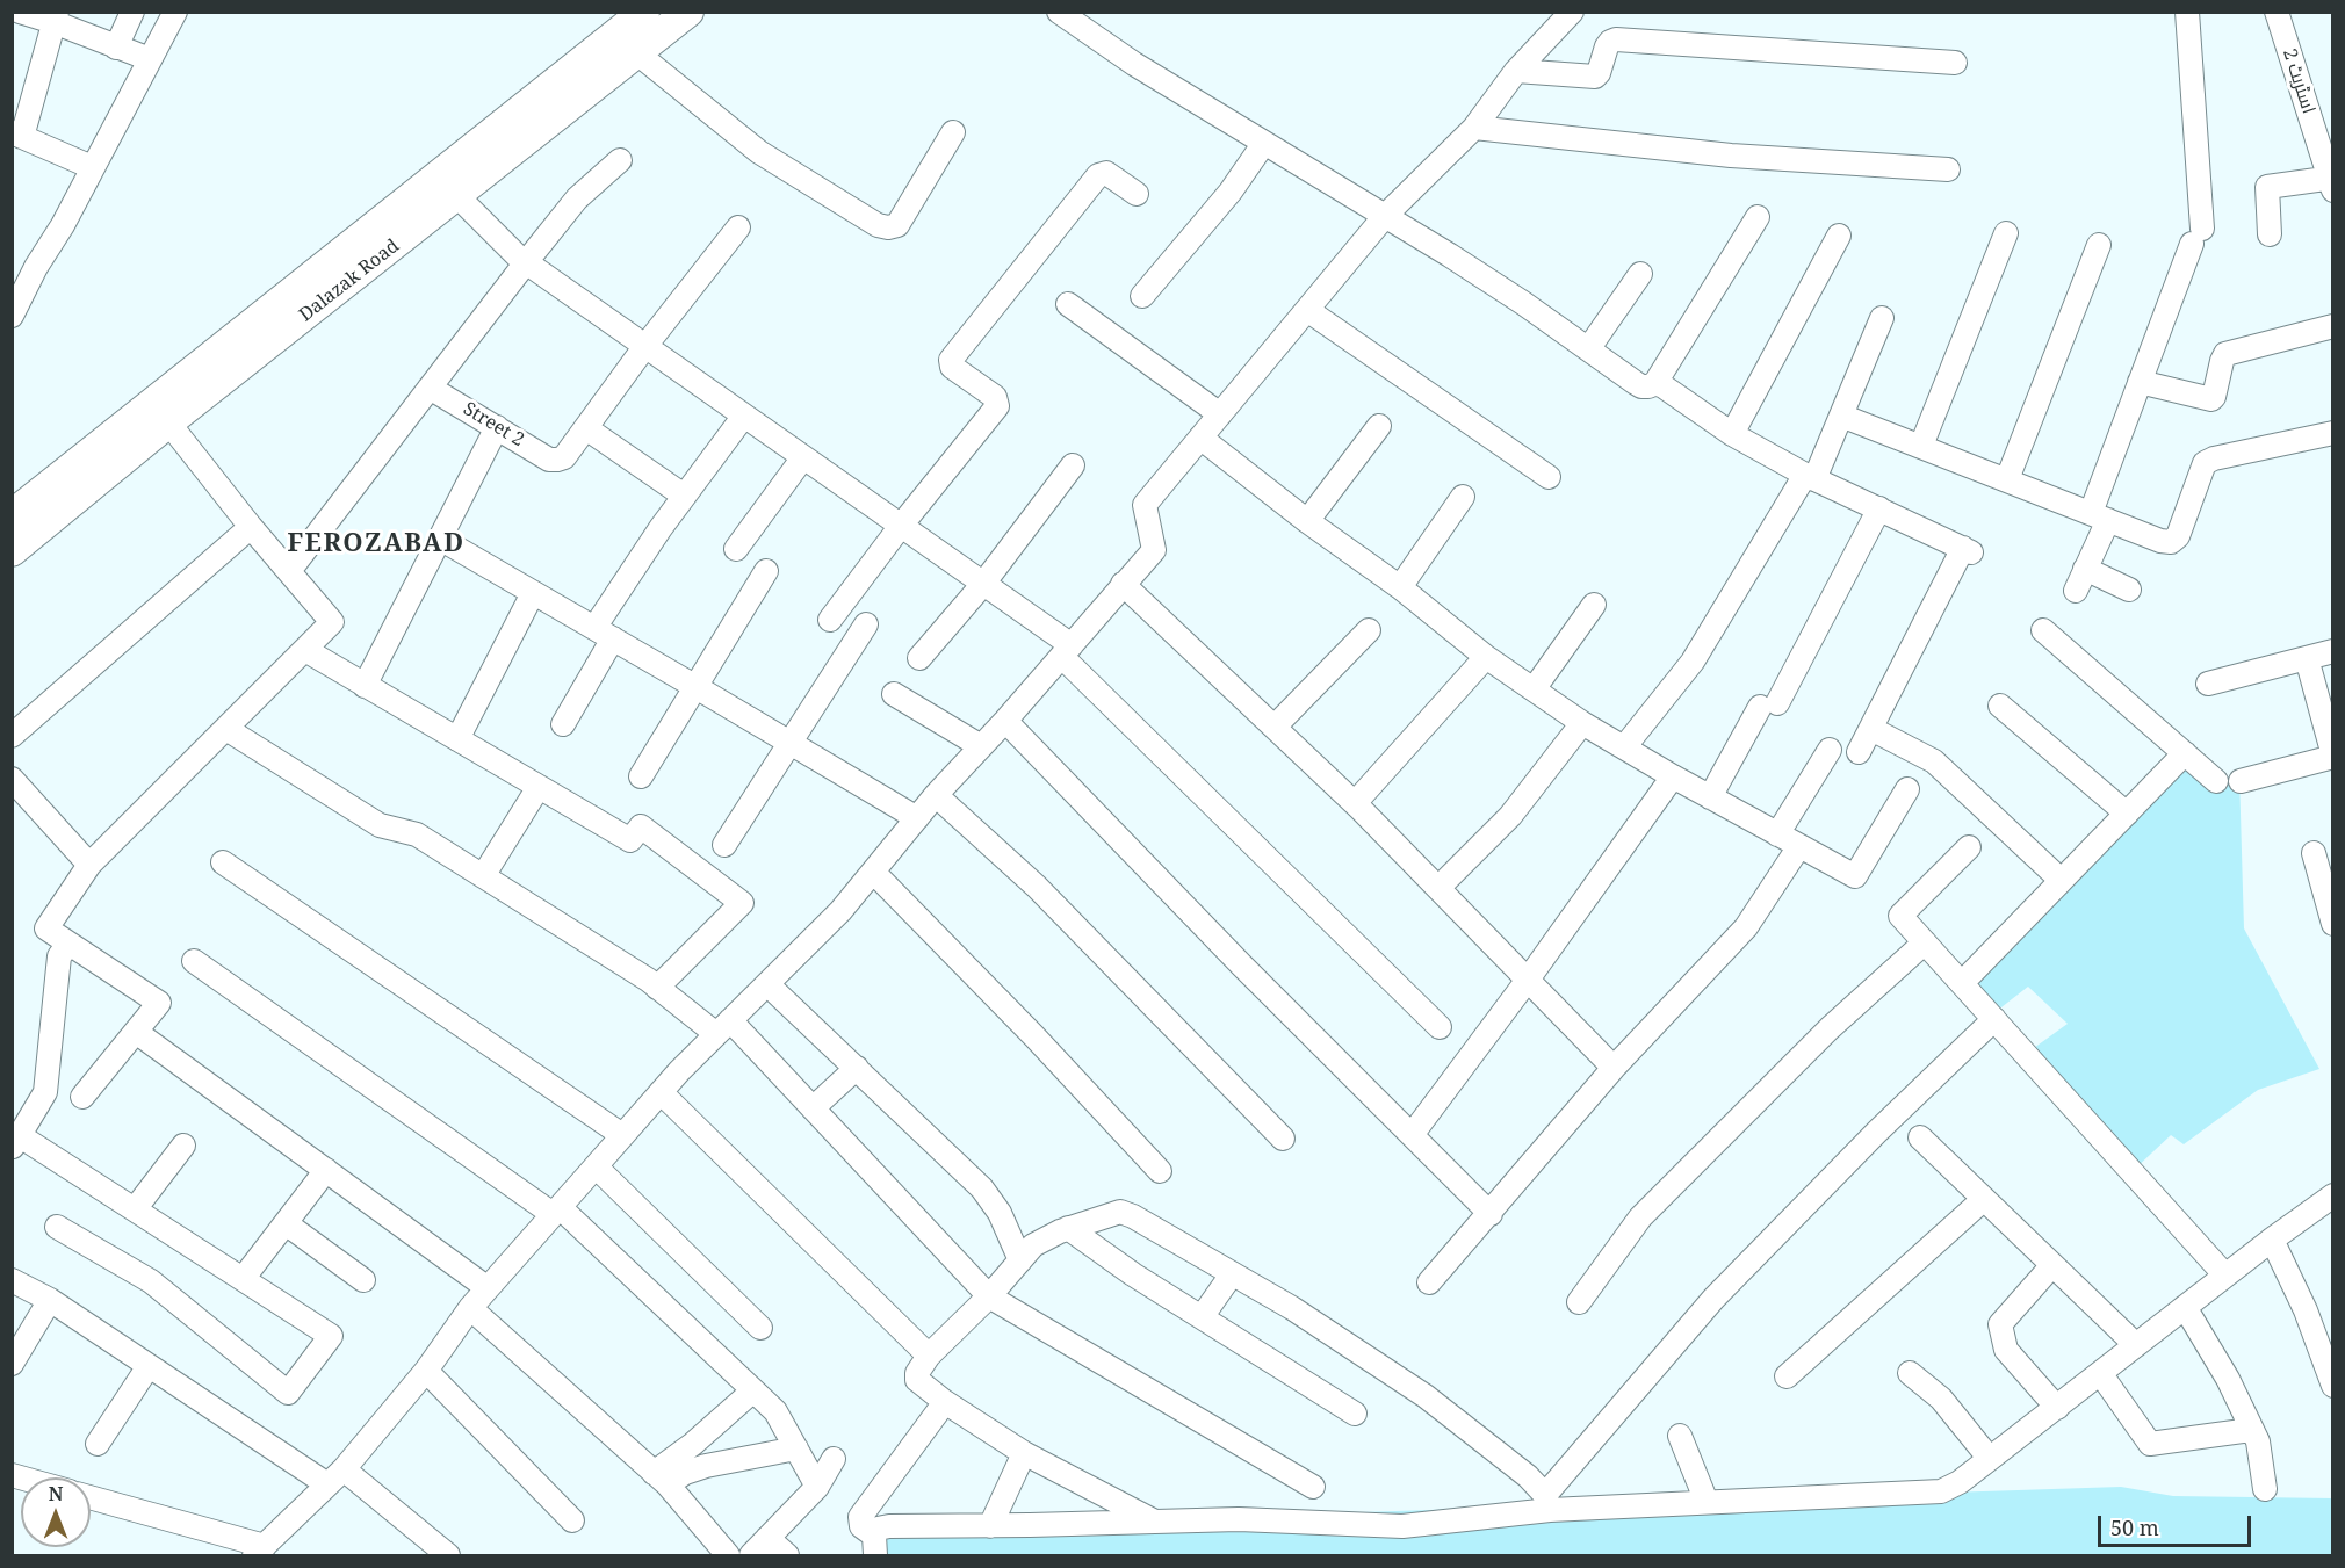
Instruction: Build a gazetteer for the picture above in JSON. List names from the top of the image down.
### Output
{
  "streets": {
    "main road": ["Dalazak Road"],
    "street": ["اسٹریٹ 2", "Street 2"]
  },
  "districts": ["FEROZABAD"],
  "scale_bar": "50 m",
  "north": "top"
}
